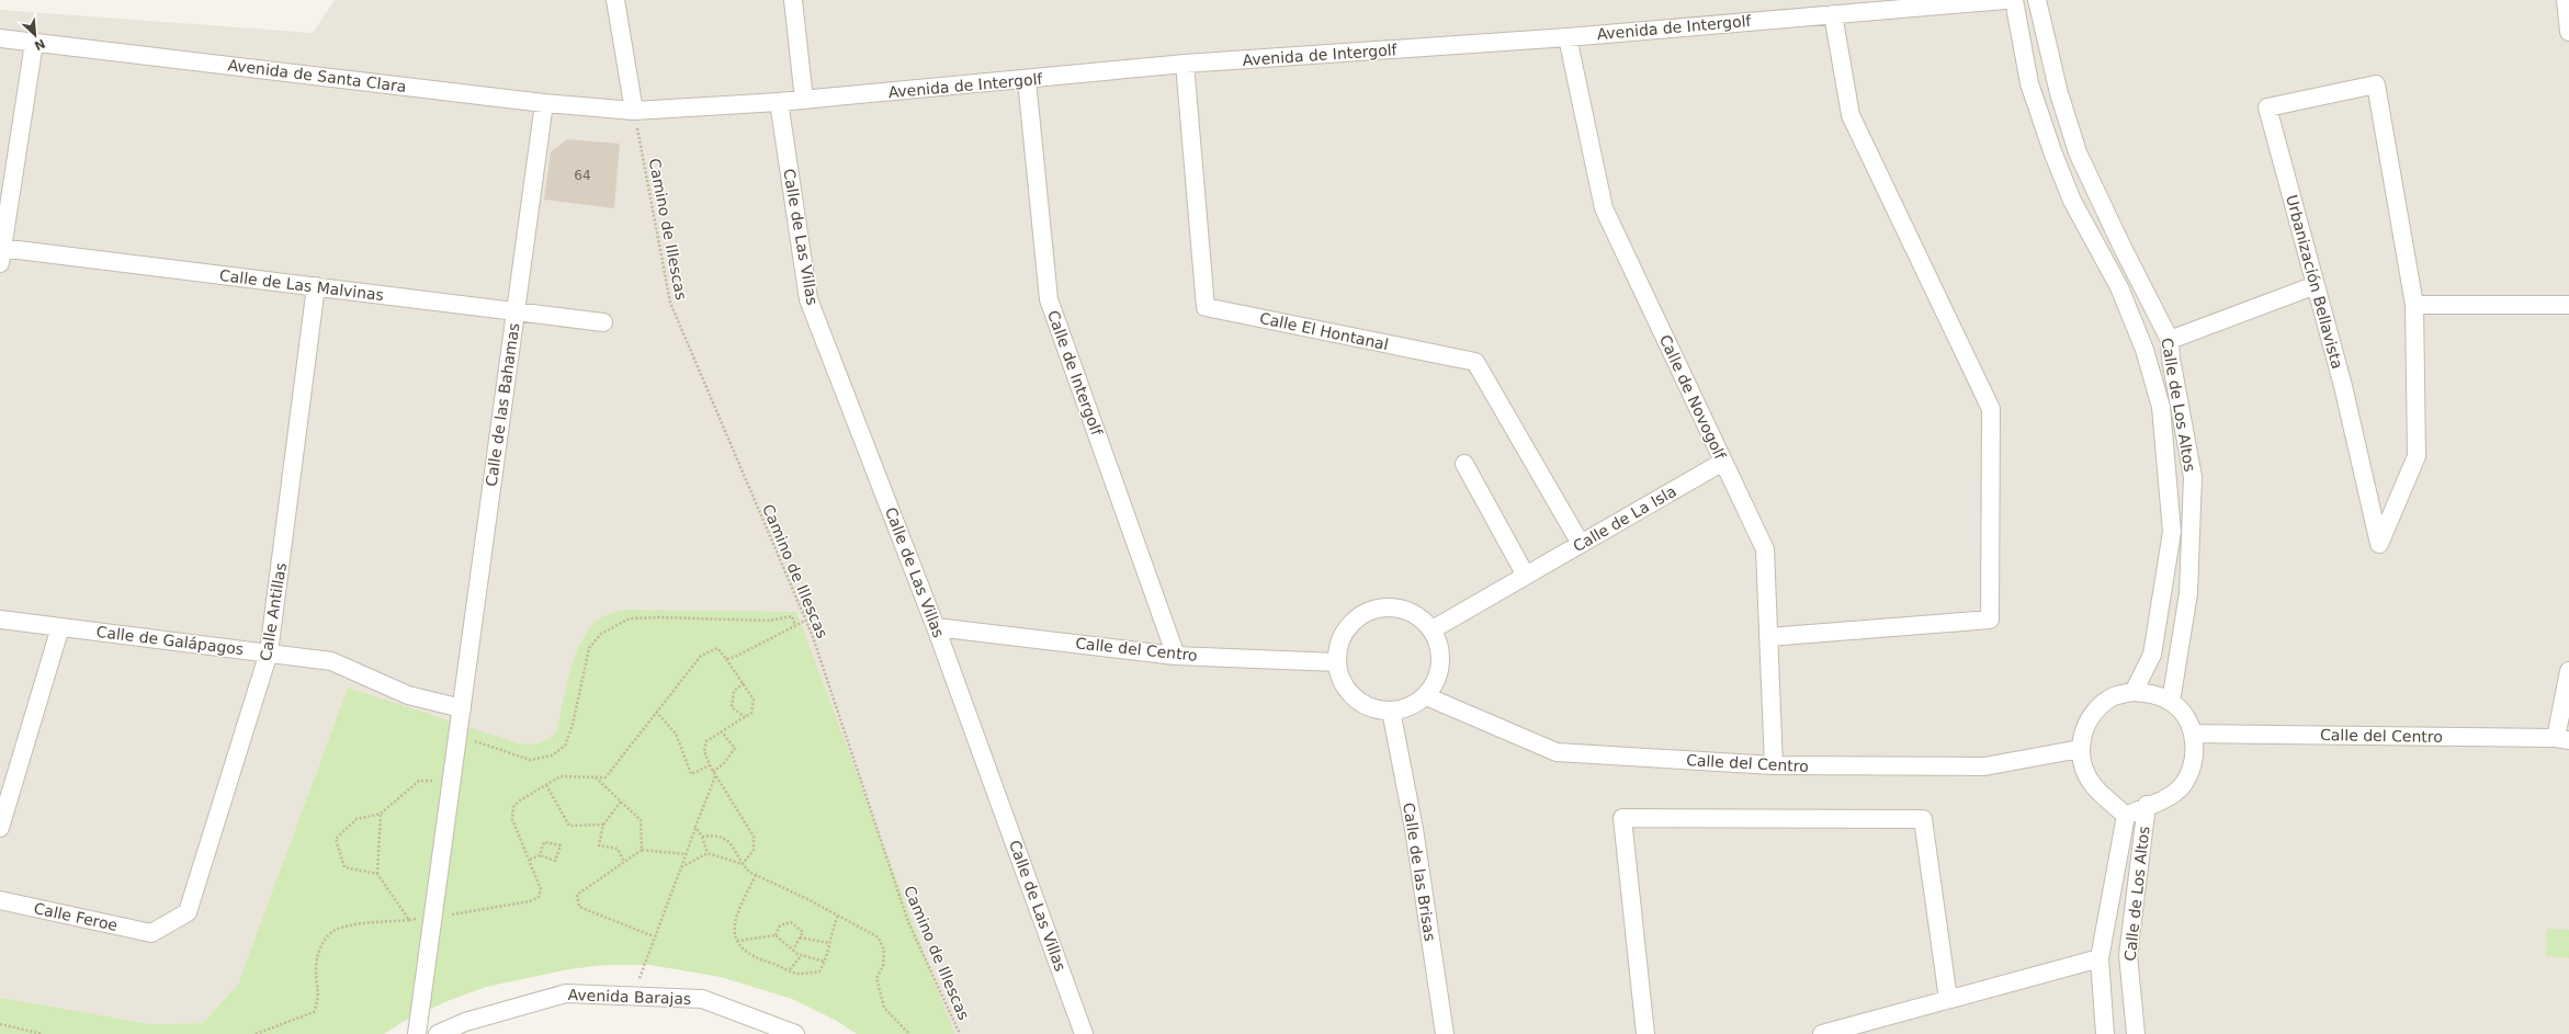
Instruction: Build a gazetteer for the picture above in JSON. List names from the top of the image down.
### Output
{
  "streets": {
    "street": [
      "Avenida de Intergolf",
      "Avenida de Santa Clara",
      "Calle de Las Villas",
      "Urbanización Bellavista",
      "Calle de Las Malvinas",
      "Calle El Hontanal",
      "Calle de Intergolf",
      "Calle de Novogolf",
      "Calle de las Bahamas",
      "Calle de Los Altos",
      "Calle de La Isla",
      "Calle Antillas",
      "Calle de Galápagos",
      "Calle del Centro",
      "Calle de las Brisas",
      "Calle Feroe",
      "Avenida Barajas"
    ],
    "path": ["Camino de Illescas"]
  },
  "crossings": [
    ["Avenida de Intergolf", "Avenida de Santa Clara"],
    ["Avenida de Intergolf", "Camino de Illescas"],
    ["Avenida de Intergolf", "Calle de Las Villas"],
    ["Avenida de Intergolf", "Calle El Hontanal"],
    ["Avenida de Intergolf", "Calle de Intergolf"],
    ["Avenida de Intergolf", "Calle de Novogolf"],
    ["Avenida de Santa Clara", "Camino de Illescas"],
    ["Avenida de Santa Clara", "Calle de las Bahamas"],
    ["Calle de Las Villas", "Calle del Centro"],
    ["Calle de Las Malvinas", "Calle de las Bahamas"],
    ["Calle de Las Malvinas", "Calle Antillas"],
    ["Calle El Hontanal", "Calle de La Isla"],
    ["Calle de Intergolf", "Calle del Centro"],
    ["Calle de Novogolf", "Calle de La Isla"],
    ["Calle de Novogolf", "Calle del Centro"],
    ["Calle de las Bahamas", "Calle de Galápagos"],
    ["Calle de Los Altos", "Calle del Centro"],
    ["Calle de La Isla", "Calle del Centro"],
    ["Calle de La Isla", "Calle de las Brisas"],
    ["Calle Antillas", "Calle de Galápagos"],
    ["Calle Antillas", "Calle Feroe"],
    ["Calle del Centro", "Calle de las Brisas"]
  ],
  "house_numbers": ["64"],
  "north": "bottom right"
}
